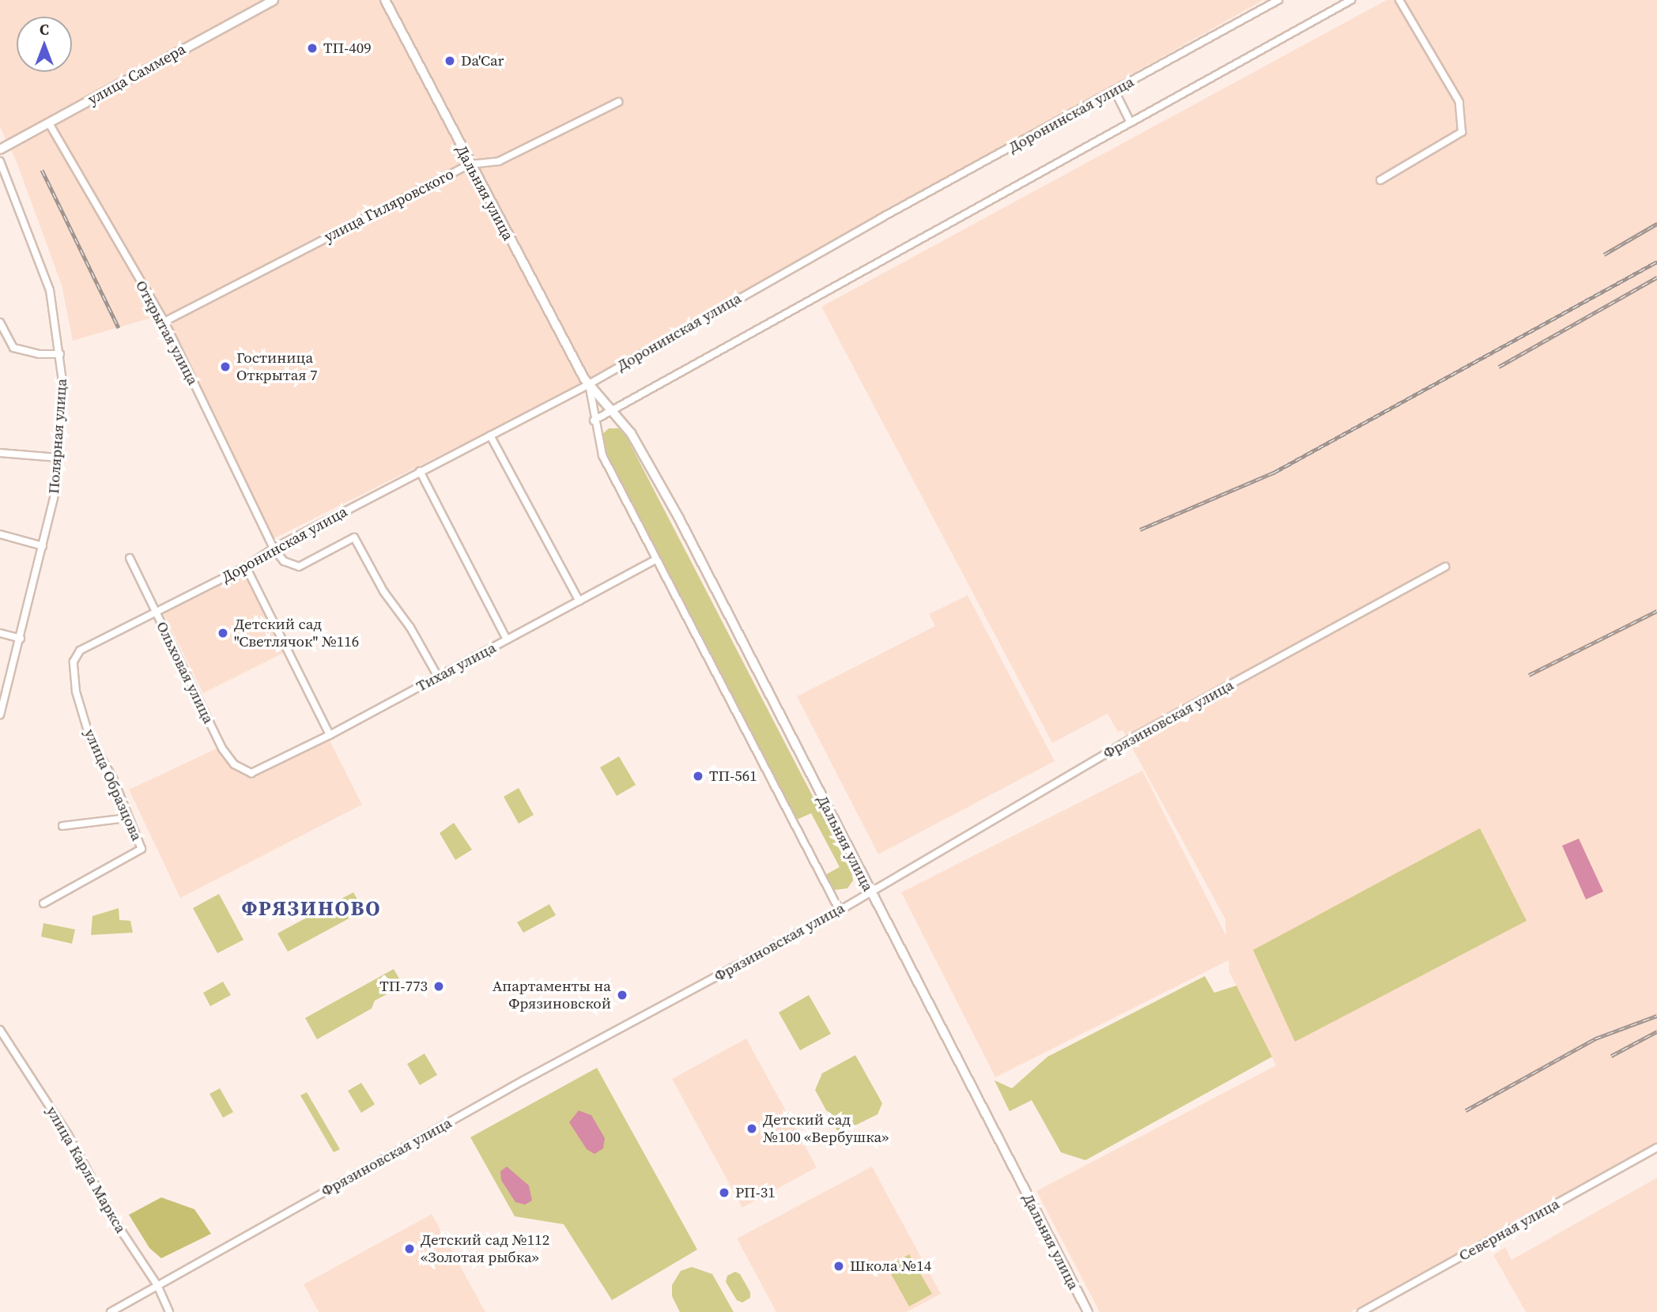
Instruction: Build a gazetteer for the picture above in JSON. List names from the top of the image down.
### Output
{
  "streets": {
    "street": [
      "улица Саммера",
      "Доронинская улица",
      "Дальняя улица",
      "улица Гиляровского",
      "Открытая улица",
      "Полярная улица",
      "Тихая улица",
      "Ольховая улица",
      "Фрязиновская улица",
      "улица Образцова",
      "улица Карла Маркса",
      "Северная улица"
    ]
  },
  "crossings": [
    ["улица Саммера", "Открытая улица"],
    ["Доронинская улица", "Дальняя улица"],
    ["Доронинская улица", "Открытая улица"],
    ["Доронинская улица", "Ольховая улица"],
    ["Доронинская улица", "улица Образцова"],
    ["Дальняя улица", "улица Гиляровского"],
    ["Дальняя улица", "Тихая улица"],
    ["Дальняя улица", "Фрязиновская улица"],
    ["улица Гиляровского", "Открытая улица"],
    ["Тихая улица", "Ольховая улица"],
    ["Фрязиновская улица", "улица Карла Маркса"]
  ],
  "districts": ["ФРЯЗИНОВО"],
  "places": [
    "ТП-409",
    "Da'Car",
    "Гостиница Открытая 7",
    "Детский сад \"Светлячок\" №116",
    "ТП-561",
    "ТП-773",
    "Апартаменты на Фрязиновской",
    "Детский сад №100 «Вербушка»",
    "РП-31",
    "Детский сад №112 «Золотая рыбка»",
    "Школа №14"
  ],
  "north": "top"
}
